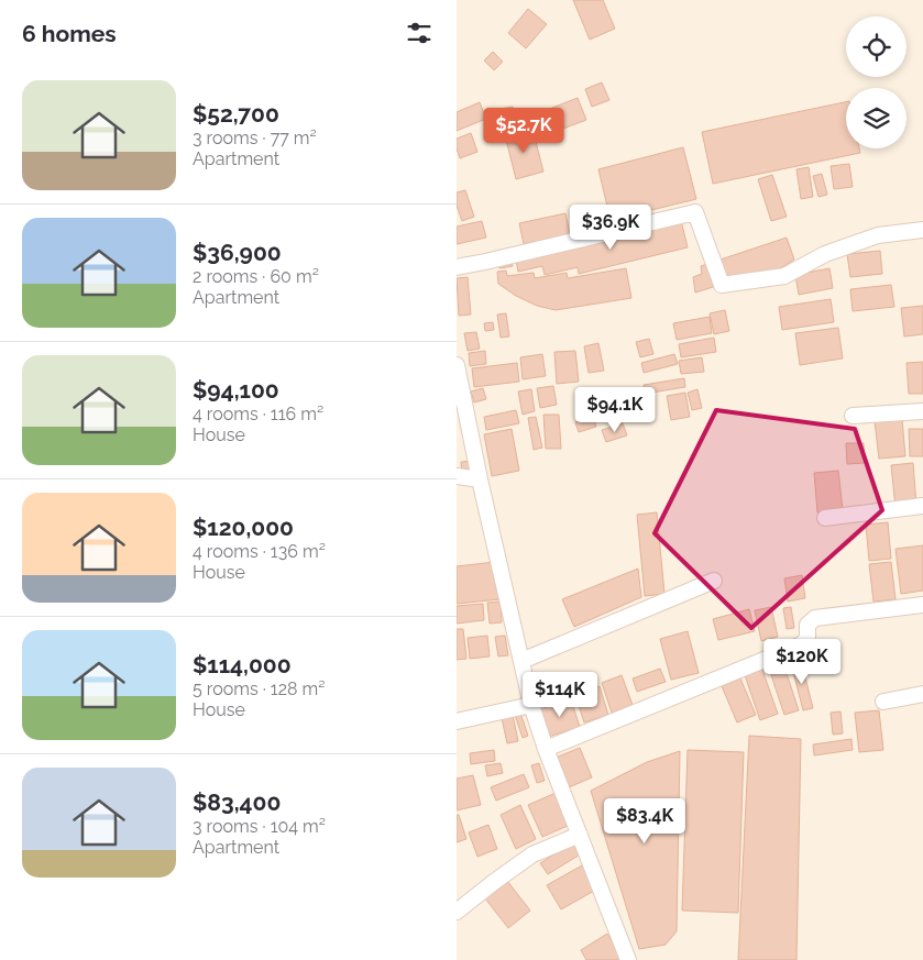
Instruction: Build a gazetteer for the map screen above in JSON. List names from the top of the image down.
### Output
{
  "page": {
    "heading": "6 homes",
    "list": [
      {
        "name": "$52,700",
        "note": "3 rooms · 77 m² · Apartment"
      },
      {
        "name": "$36,900",
        "note": "2 rooms · 60 m² · Apartment"
      },
      {
        "name": "$94,100",
        "note": "4 rooms · 116 m² · House"
      },
      {
        "name": "$120,000",
        "note": "4 rooms · 136 m² · House"
      },
      {
        "name": "$114,000",
        "note": "5 rooms · 128 m² · House"
      },
      {
        "name": "$83,400",
        "note": "3 rooms · 104 m² · Apartment"
      }
    ],
    "price": [
      "$52.7K",
      "$36.9K",
      "$94.1K",
      "$120K",
      "$114K",
      "$83.4K"
    ]
  }
}
